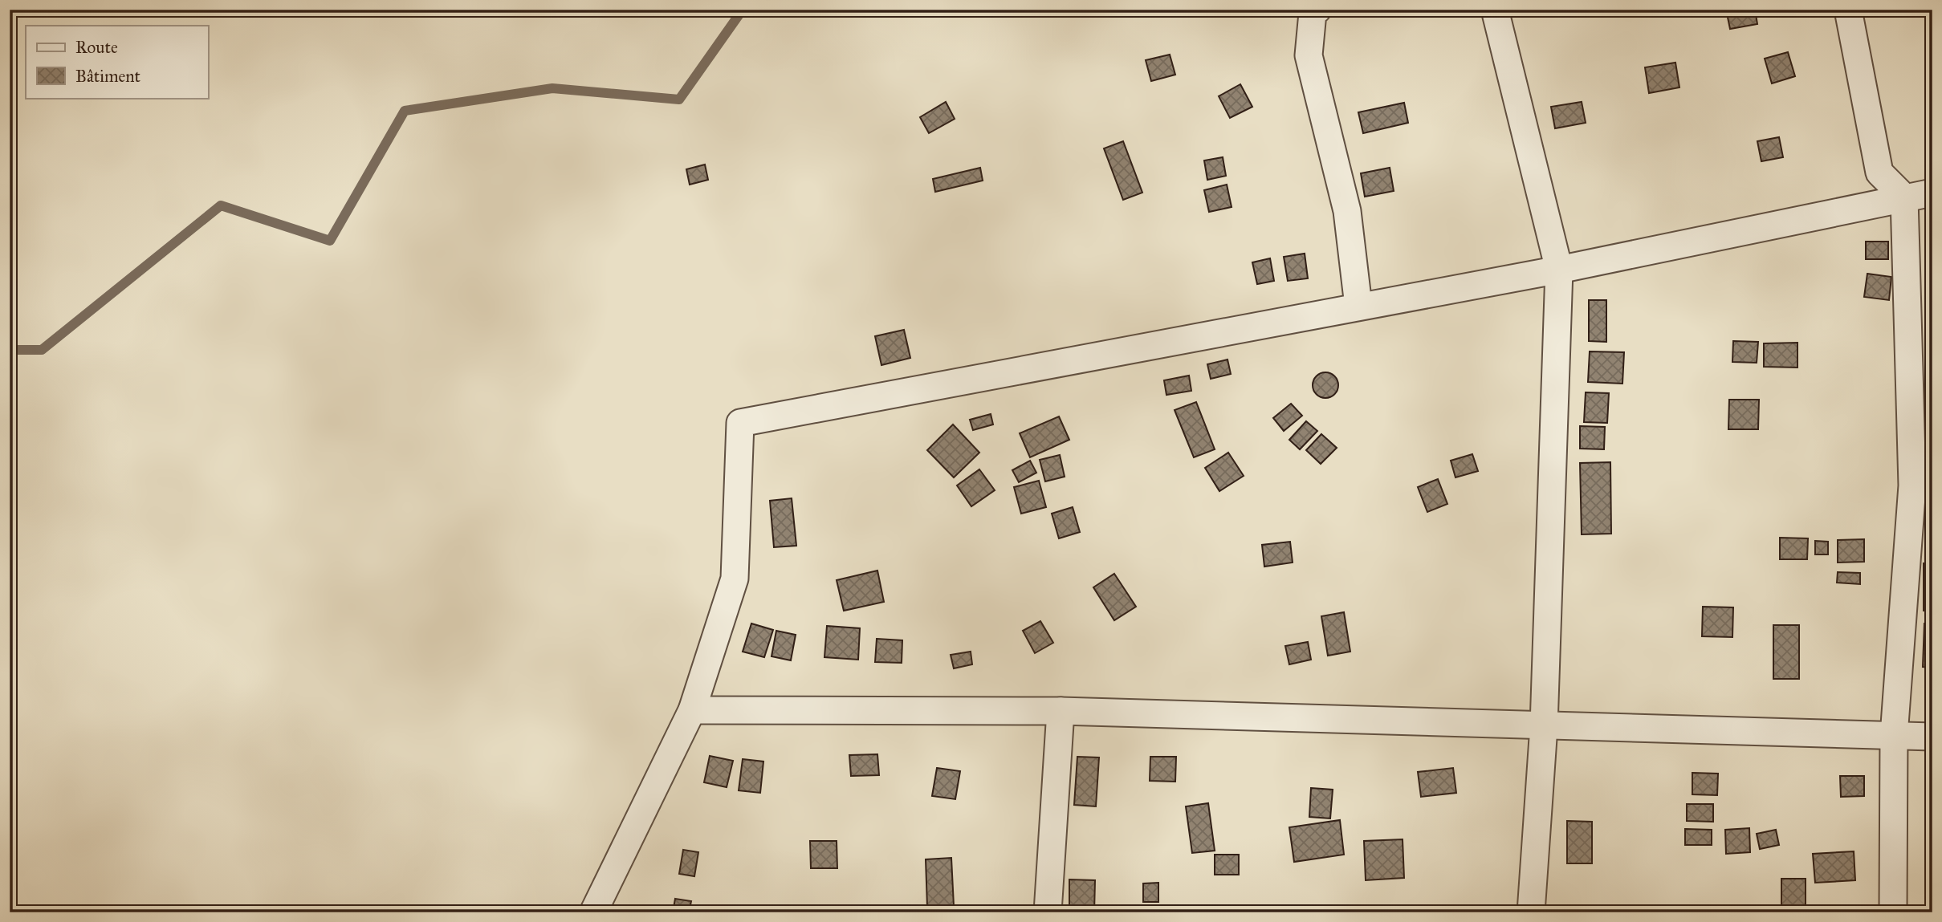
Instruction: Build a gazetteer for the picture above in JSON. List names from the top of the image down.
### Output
{
  "legend": ["Route", "Bâtiment"]
}
